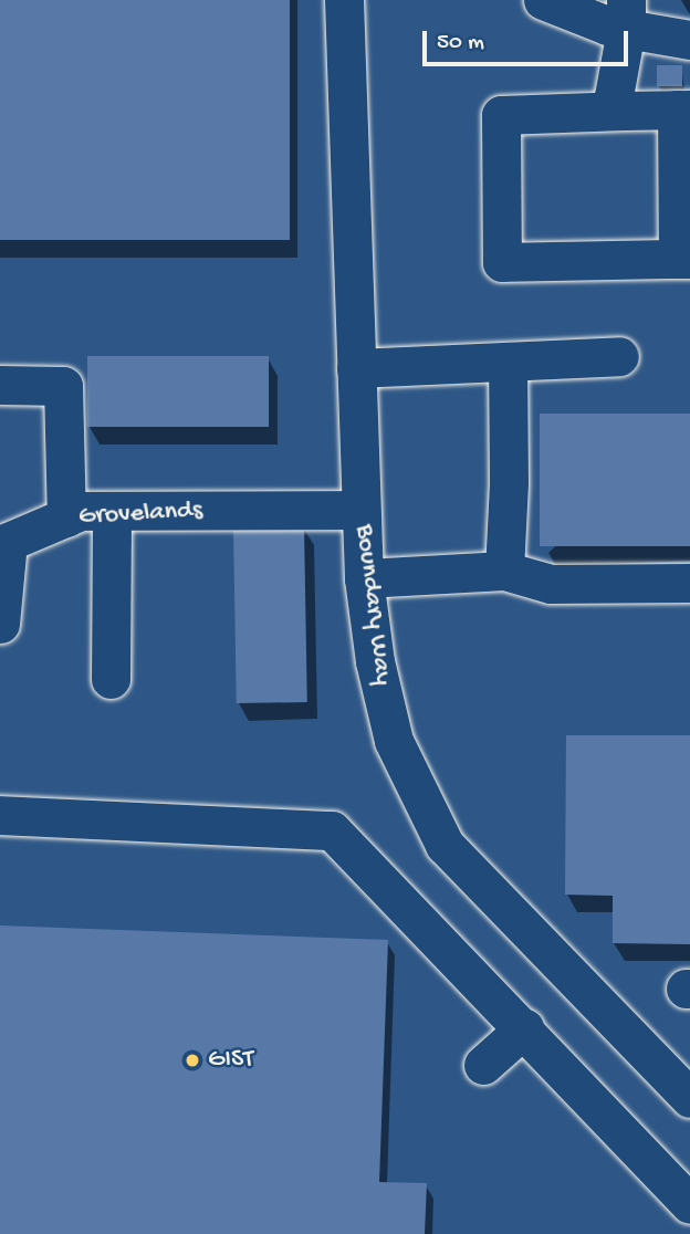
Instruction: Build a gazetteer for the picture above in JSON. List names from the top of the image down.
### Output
{
  "streets": {
    "street": ["Grovelands", "Boundary Way"]
  },
  "crossings": [
    ["Grovelands", "Boundary Way"]
  ],
  "places": ["GIST"],
  "scale_bar": "50 m"
}
